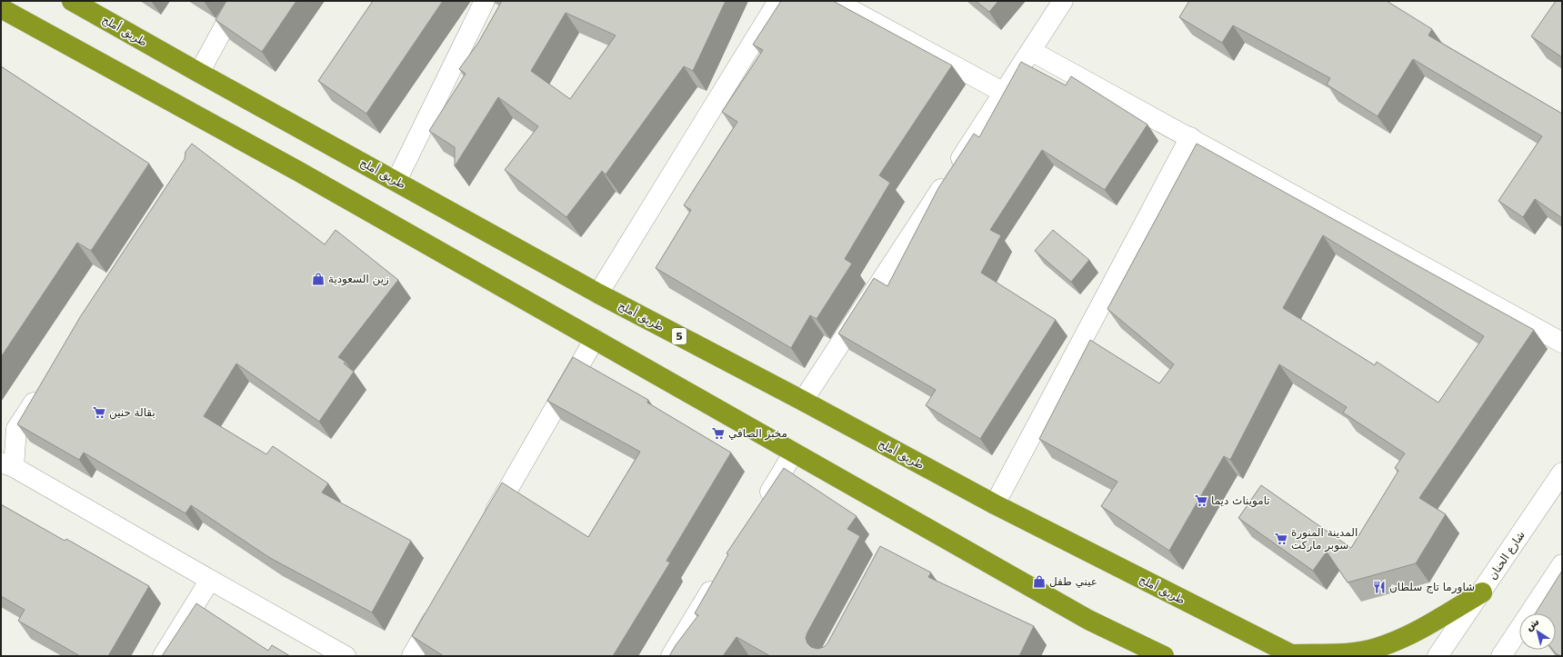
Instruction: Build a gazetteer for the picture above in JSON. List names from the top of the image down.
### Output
{
  "streets": {
    "highway": ["طريق أملج", "5"],
    "street": ["شارع الحنان"]
  },
  "places": {
    "shop": ["زين السعودية", "عيني طفل"],
    "supermarket": [
      "بقالة حنين",
      "مخبز الصافي",
      "تامويناث ديما",
      "المدينة المنورة سوبر ماركت"
    ],
    "restaurant": ["شاورما تاج سلطان"]
  },
  "north": "top left"
}
